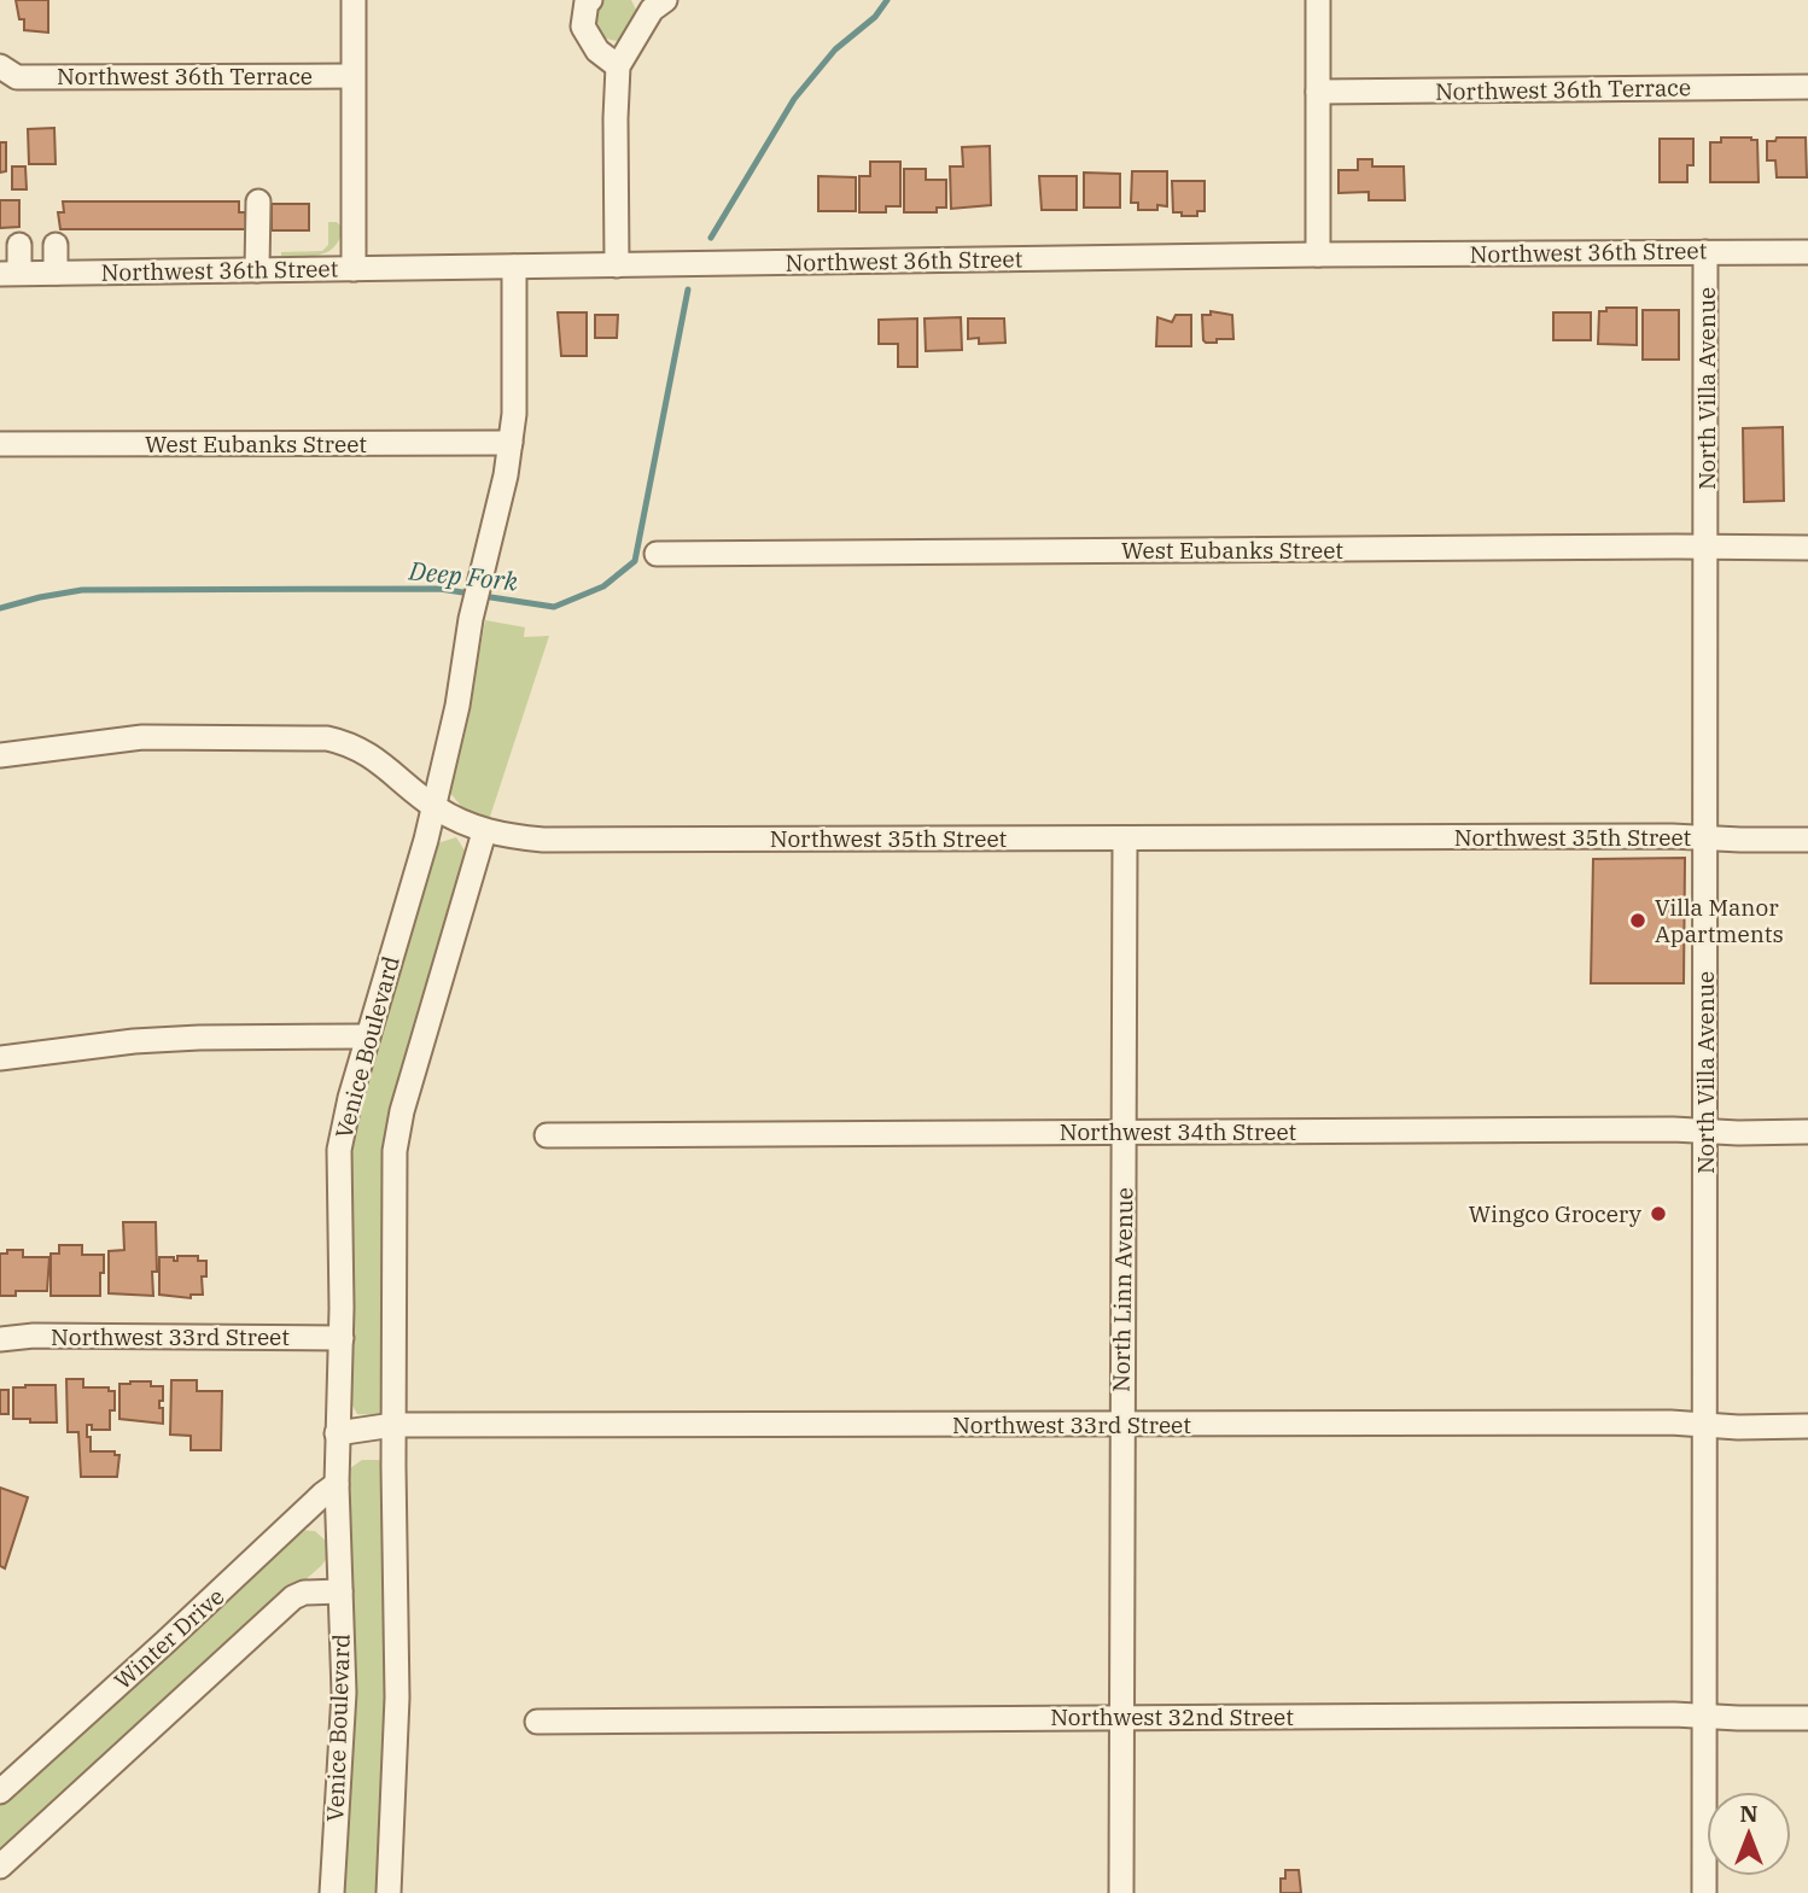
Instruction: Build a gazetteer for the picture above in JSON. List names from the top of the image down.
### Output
{
  "streets": {
    "street": [
      "Northwest 36th Terrace",
      "Northwest 36th Street",
      "North Villa Avenue",
      "West Eubanks Street",
      "Northwest 35th Street",
      "Venice Boulevard",
      "Northwest 34th Street",
      "North Linn Avenue",
      "Northwest 33rd Street",
      "Winter Drive",
      "Northwest 32nd Street"
    ]
  },
  "crossings": [
    ["Northwest 36th Street", "North Villa Avenue"],
    ["Northwest 36th Street", "Venice Boulevard"],
    ["North Villa Avenue", "West Eubanks Street"],
    ["North Villa Avenue", "Northwest 35th Street"],
    ["North Villa Avenue", "Northwest 34th Street"],
    ["North Villa Avenue", "Northwest 33rd Street"],
    ["North Villa Avenue", "Northwest 32nd Street"],
    ["West Eubanks Street", "Venice Boulevard"],
    ["Northwest 35th Street", "Venice Boulevard"],
    ["Northwest 35th Street", "North Linn Avenue"],
    ["Venice Boulevard", "Northwest 33rd Street"],
    ["Venice Boulevard", "Winter Drive"],
    ["Northwest 34th Street", "North Linn Avenue"],
    ["North Linn Avenue", "Northwest 33rd Street"],
    ["North Linn Avenue", "Northwest 32nd Street"]
  ],
  "water": ["Deep Fork"],
  "places": ["Villa Manor Apartments", "Wingco Grocery"],
  "north": "top"
}
